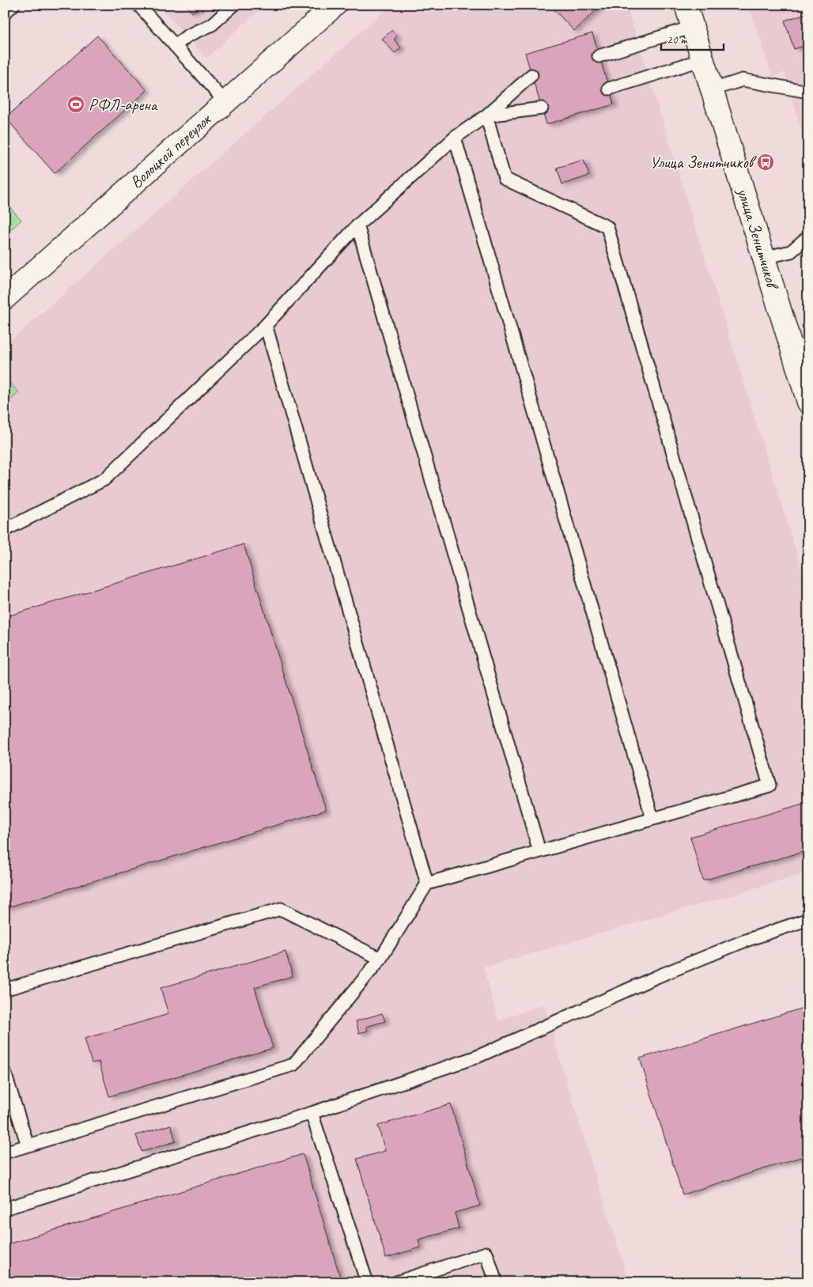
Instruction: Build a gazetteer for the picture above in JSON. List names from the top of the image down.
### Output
{
  "streets": {
    "street": ["Волоцкой переулок", "улица Зенитчиков"]
  },
  "places": {
    "sports": ["РФЛ-арена"],
    "bus stop": ["Улица Зенитчиков"]
  },
  "scale_bar": "20 m"
}
